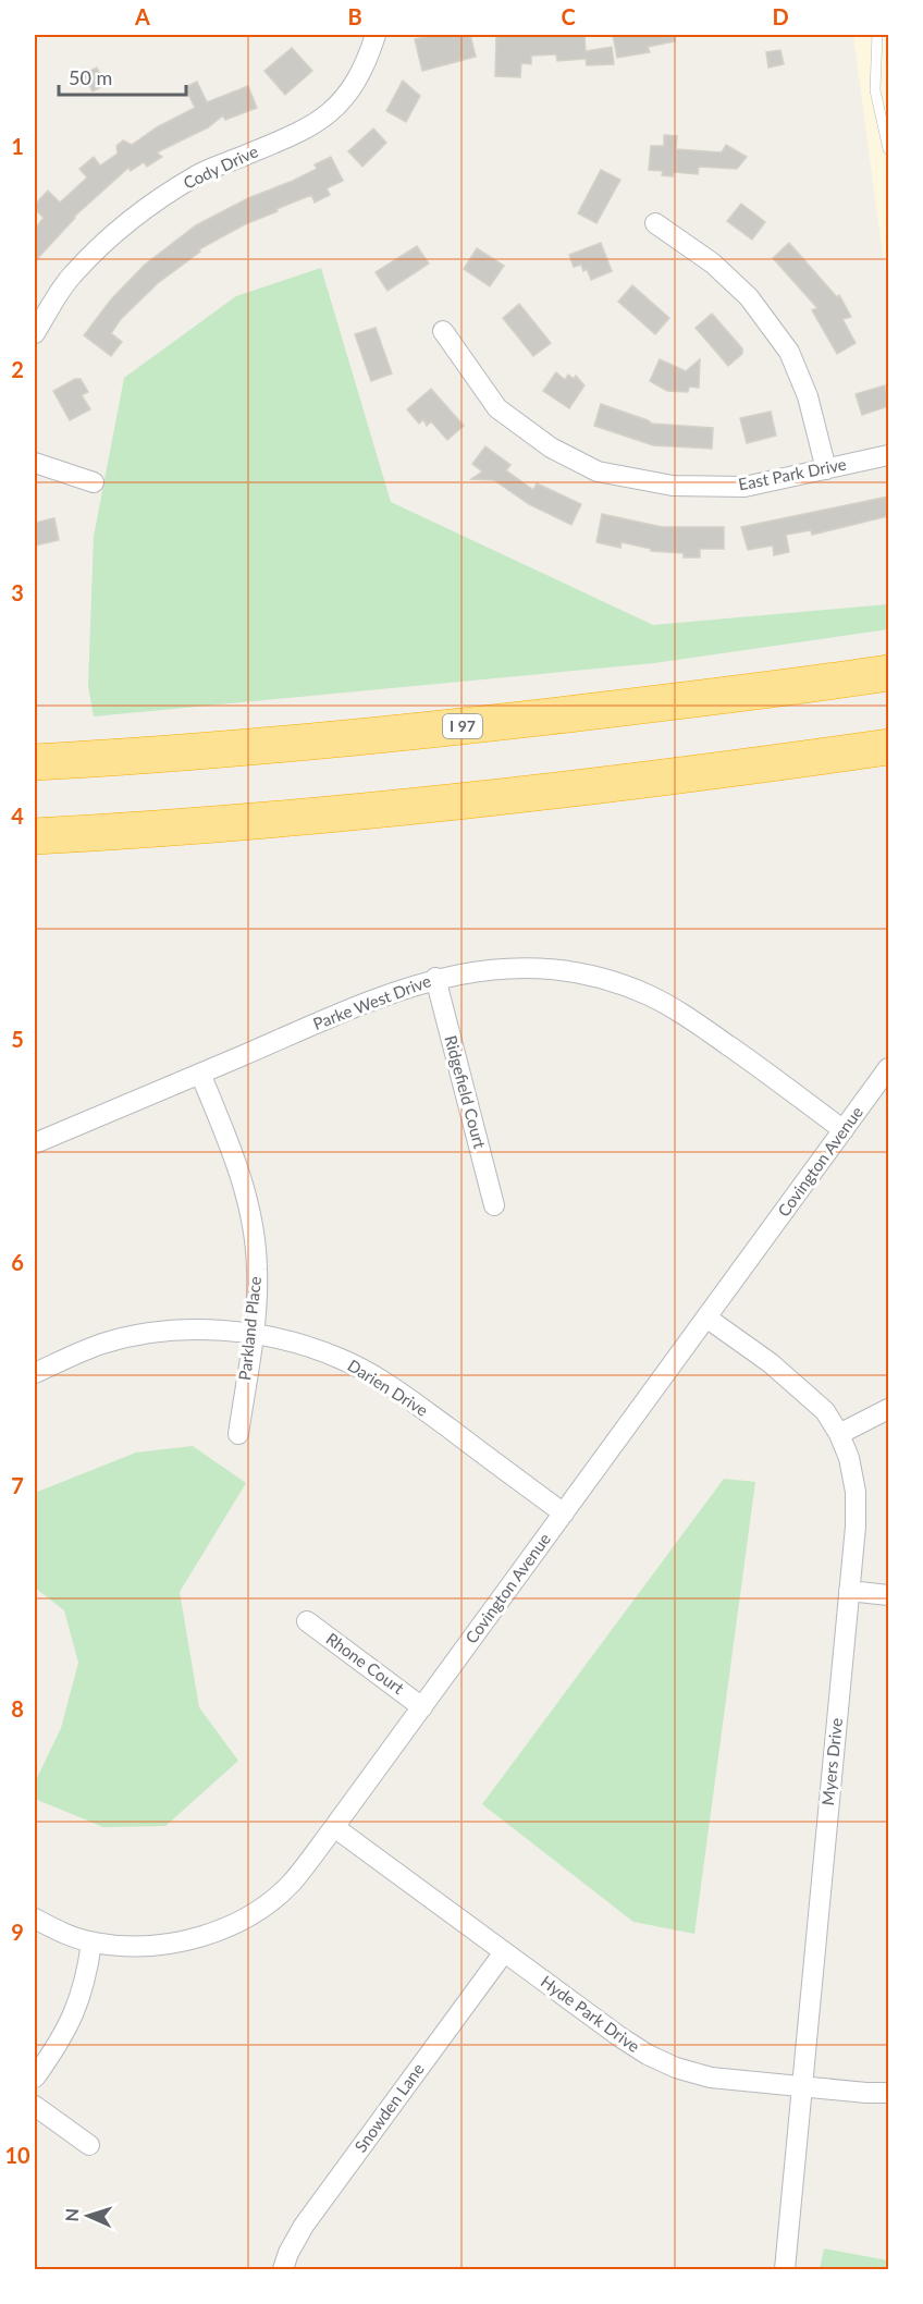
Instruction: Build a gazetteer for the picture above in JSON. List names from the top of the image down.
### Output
{
  "streets": {
    "highway": ["I 97"],
    "street": [
      "Cody Drive",
      "East Park Drive",
      "Parke West Drive",
      "Ridgefield Court",
      "Covington Avenue",
      "Parkland Place",
      "Darien Drive",
      "Rhone Court",
      "Myers Drive",
      "Hyde Park Drive",
      "Snowden Lane"
    ]
  },
  "crossings": [
    ["Parke West Drive", "Ridgefield Court"],
    ["Parke West Drive", "Covington Avenue"],
    ["Parke West Drive", "Parkland Place"],
    ["Covington Avenue", "Darien Drive"],
    ["Covington Avenue", "Rhone Court"],
    ["Covington Avenue", "Myers Drive"],
    ["Covington Avenue", "Hyde Park Drive"],
    ["Parkland Place", "Darien Drive"],
    ["Myers Drive", "Hyde Park Drive"],
    ["Hyde Park Drive", "Snowden Lane"]
  ],
  "scale_bar": "50 m",
  "north": "left",
  "grid": {
    "columns": [
      "A",
      "B",
      "C",
      "D"
    ],
    "rows": [
      "1",
      "2",
      "3",
      "4",
      "5",
      "6",
      "7",
      "8",
      "9",
      "10"
    ]
  }
}
